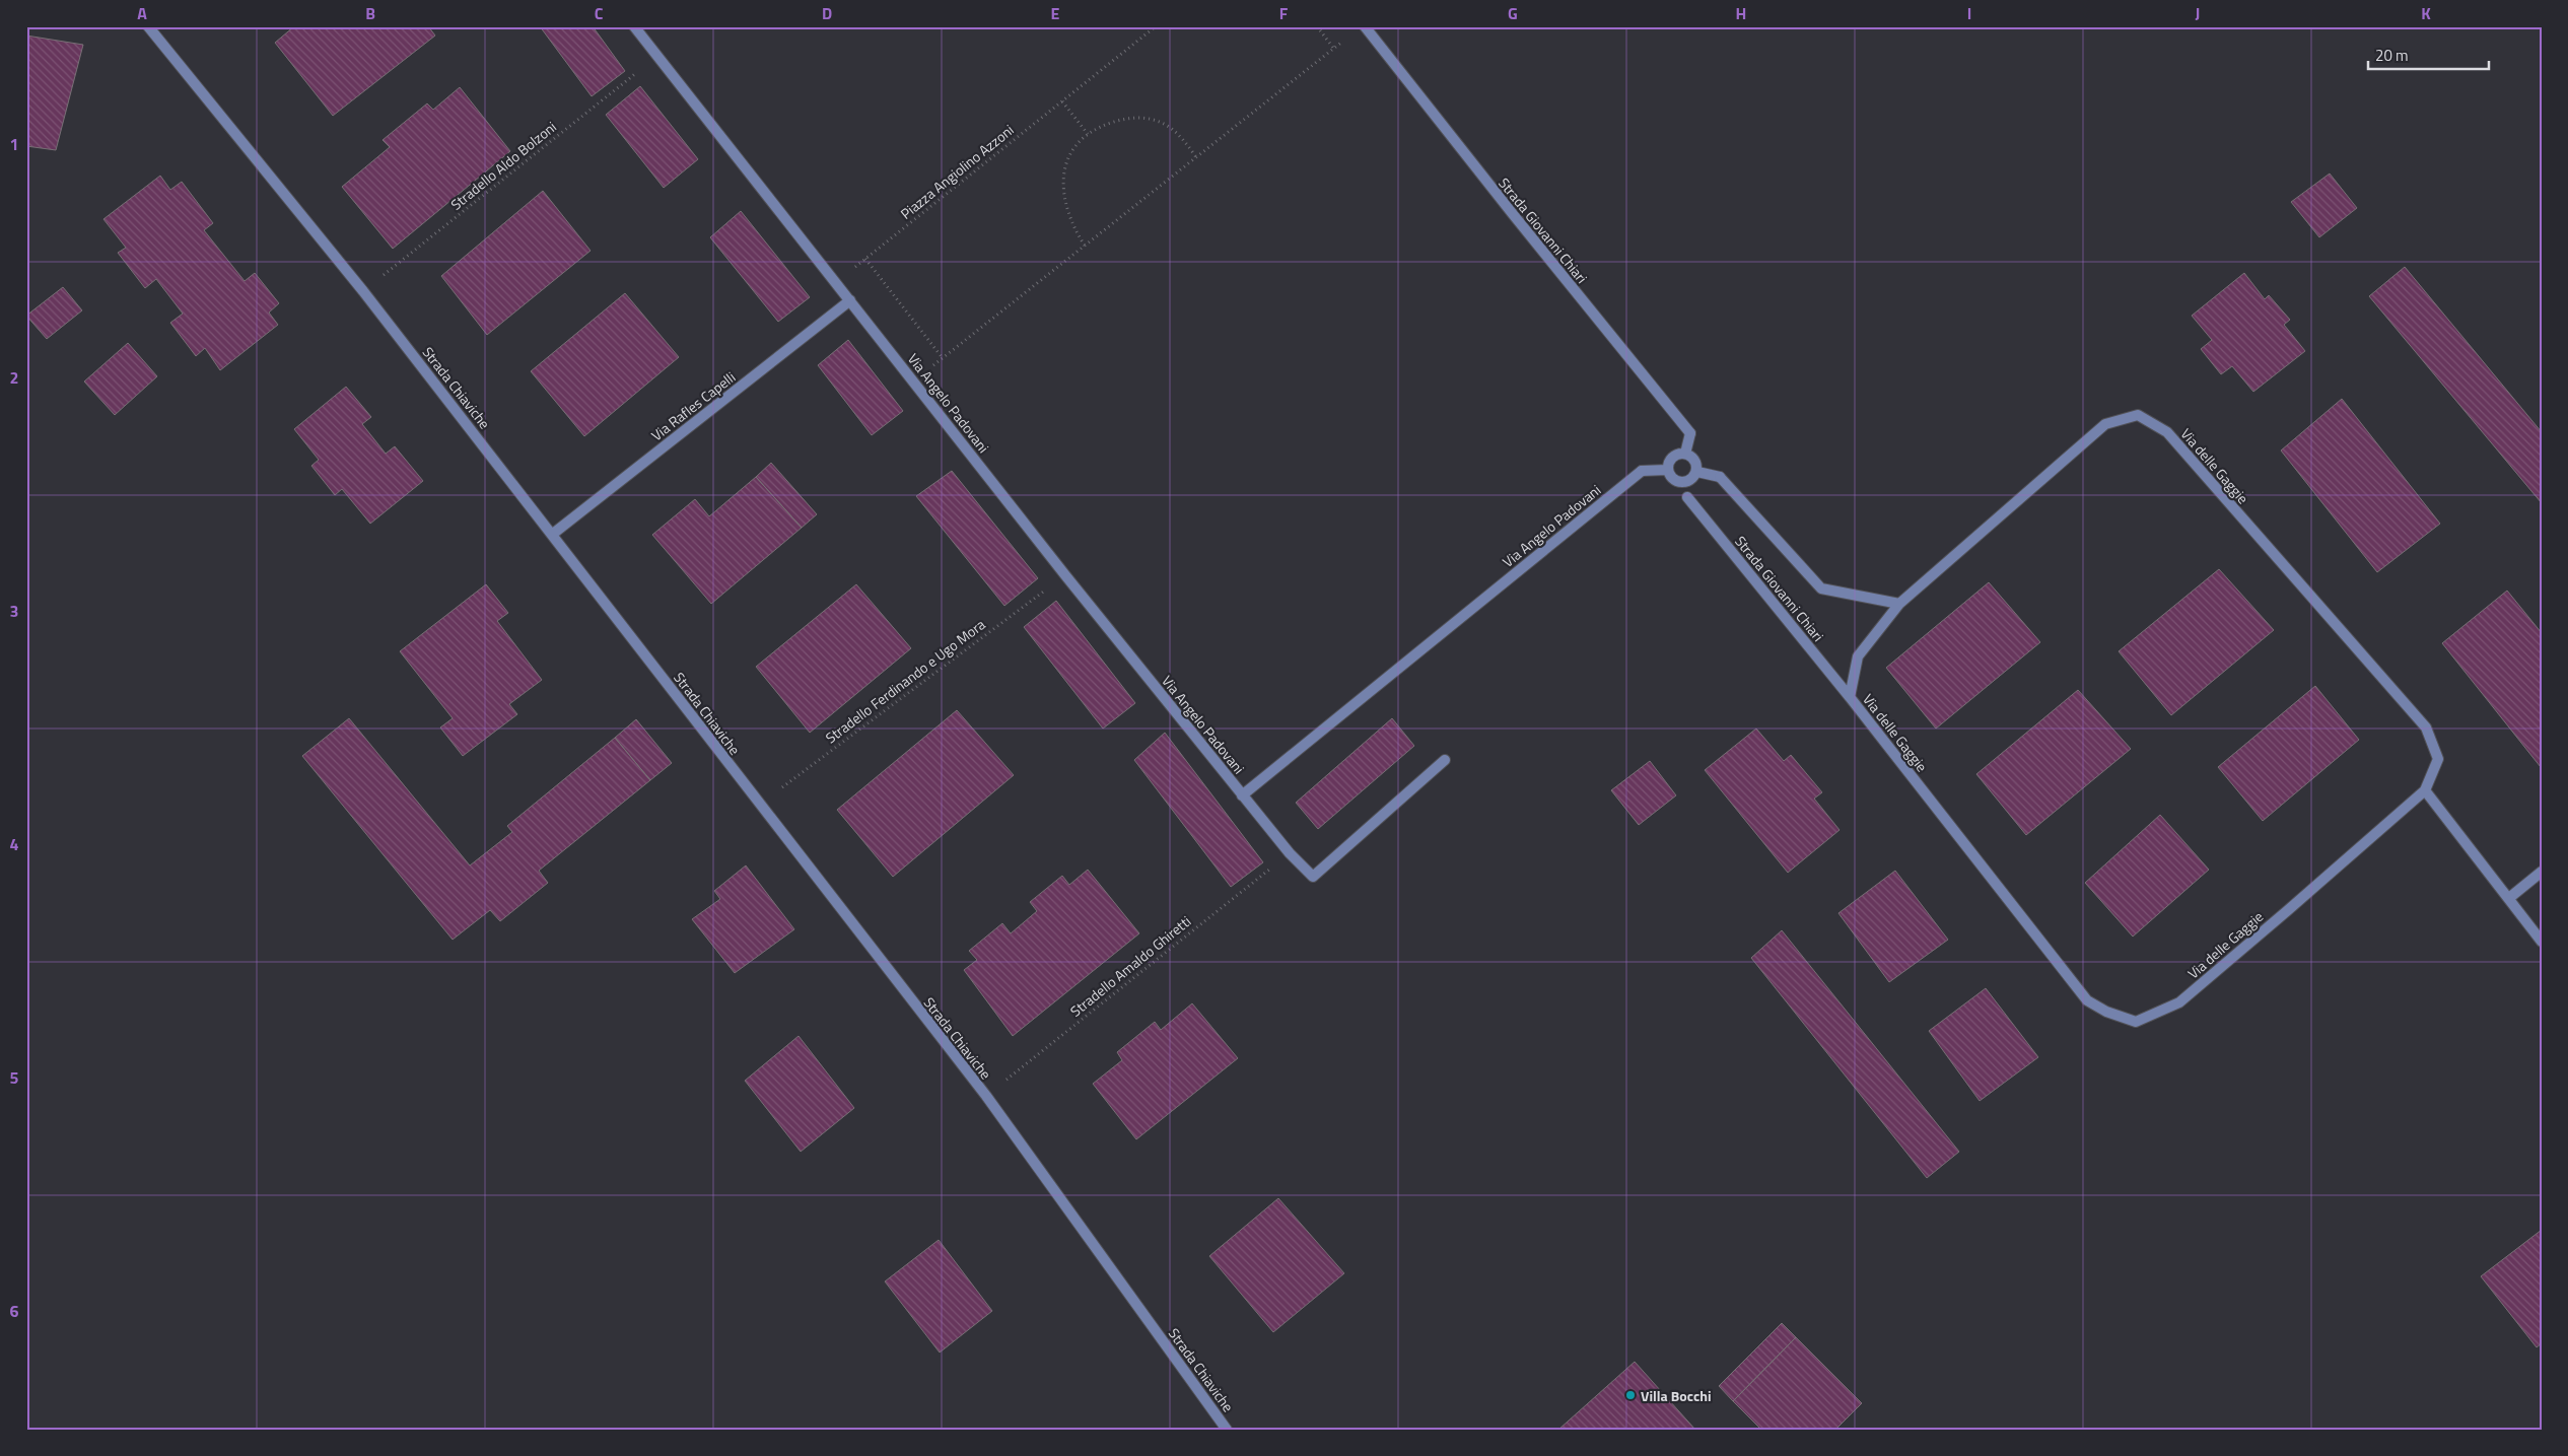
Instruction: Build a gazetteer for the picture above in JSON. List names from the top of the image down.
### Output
{
  "streets": {
    "street": [
      "Strada Giovanni Chiari",
      "Strada Chiaviche",
      "Via Angelo Padovani",
      "Via Rafles Capelli",
      "Via delle Gaggie"
    ],
    "path": [
      "Stradello Aldo Bolzoni",
      "Piazza Angiolino Azzoni",
      "Stradello Ferdinando e Ugo Mora",
      "Stradello Amaldo Ghiretti"
    ]
  },
  "crossings": [
    ["Stradello Aldo Bolzoni", "Strada Chiaviche"],
    ["Stradello Aldo Bolzoni", "Via Angelo Padovani"],
    ["Piazza Angiolino Azzoni", "Via Angelo Padovani"],
    ["Strada Giovanni Chiari", "Via Angelo Padovani"],
    ["Strada Giovanni Chiari", "Via delle Gaggie"],
    ["Strada Chiaviche", "Via Rafles Capelli"],
    ["Strada Chiaviche", "Stradello Ferdinando e Ugo Mora"],
    ["Strada Chiaviche", "Stradello Amaldo Ghiretti"],
    ["Via Angelo Padovani", "Via Rafles Capelli"],
    ["Via Angelo Padovani", "Stradello Ferdinando e Ugo Mora"],
    ["Via Angelo Padovani", "Stradello Amaldo Ghiretti"]
  ],
  "places": ["Villa Bocchi"],
  "scale_bar": "20 m",
  "grid": {
    "columns": [
      "A",
      "B",
      "C",
      "D",
      "E",
      "F",
      "G",
      "H",
      "I",
      "J",
      "K"
    ],
    "rows": [
      "1",
      "2",
      "3",
      "4",
      "5",
      "6"
    ]
  }
}
